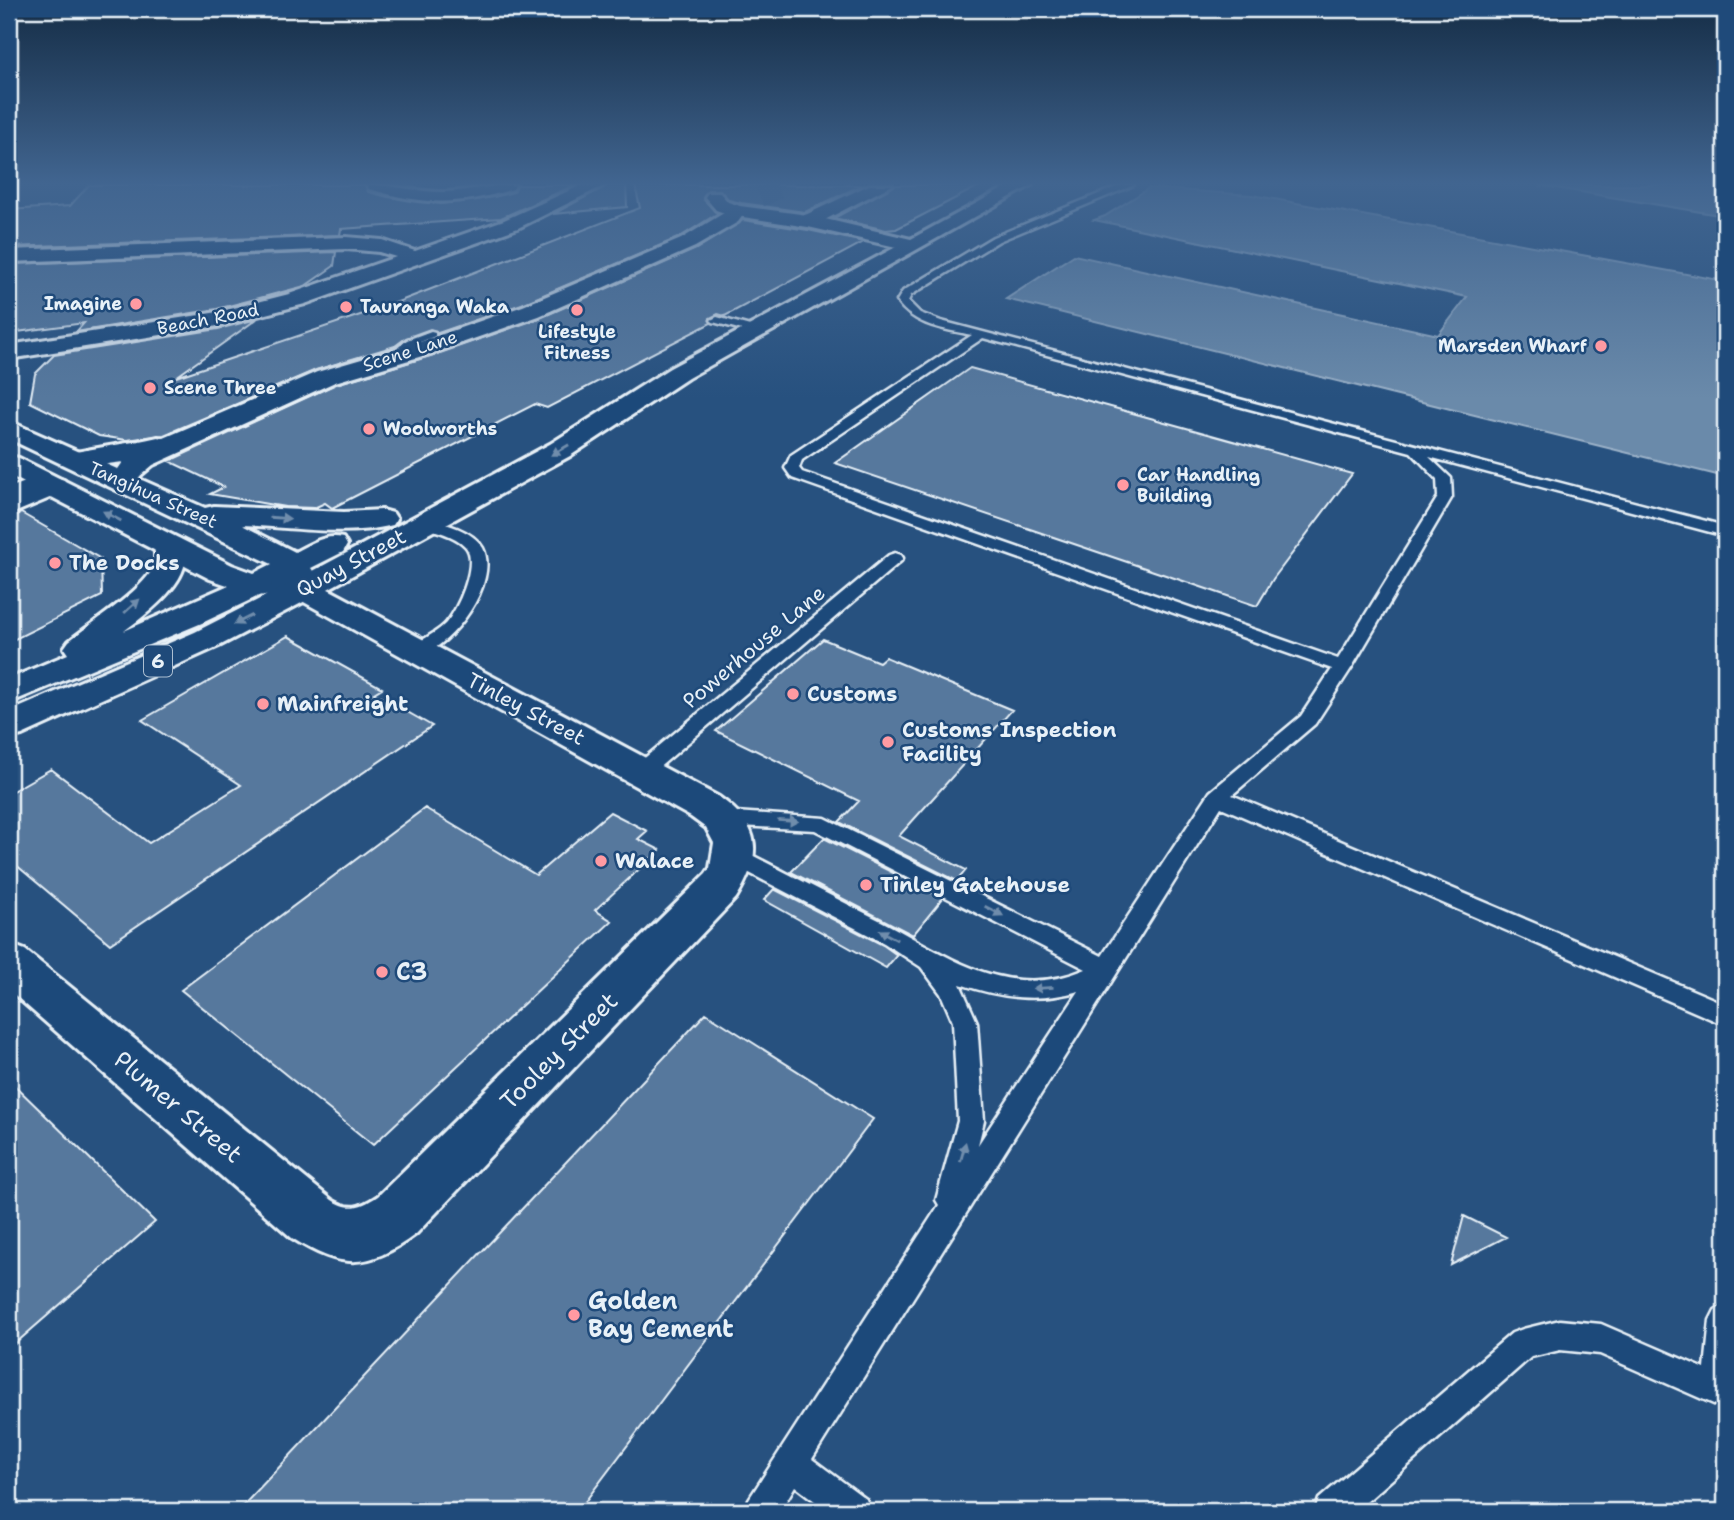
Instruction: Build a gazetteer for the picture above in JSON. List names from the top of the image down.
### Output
{
  "streets": {
    "main road": [
      "Beach Road",
      "Scene Lane",
      "Tangihua Street",
      "Quay Street",
      "6",
      "Tinley Street",
      "Tooley Street",
      "Plumer Street"
    ],
    "lane": ["Powerhouse Lane"]
  },
  "crossings": [
    ["Scene Lane", "Tangihua Street"],
    ["Tangihua Street", "Quay Street"],
    ["Tangihua Street", "6"],
    ["Tangihua Street", "Tinley Street"],
    ["Quay Street", "Tinley Street"],
    ["Powerhouse Lane", "Tinley Street"],
    ["Tinley Street", "Tooley Street"],
    ["Tooley Street", "Plumer Street"]
  ],
  "places": [
    "Imagine",
    "Tauranga Waka",
    "Lifestyle Fitness",
    "Marsden Wharf",
    "Scene Three",
    "Woolworths",
    "Car Handling Building",
    "The Docks",
    "Customs",
    "Mainfreight",
    "Customs Inspection Facility",
    "Walace",
    "Tinley Gatehouse",
    "C3",
    "Golden Bay Cement"
  ]
}
